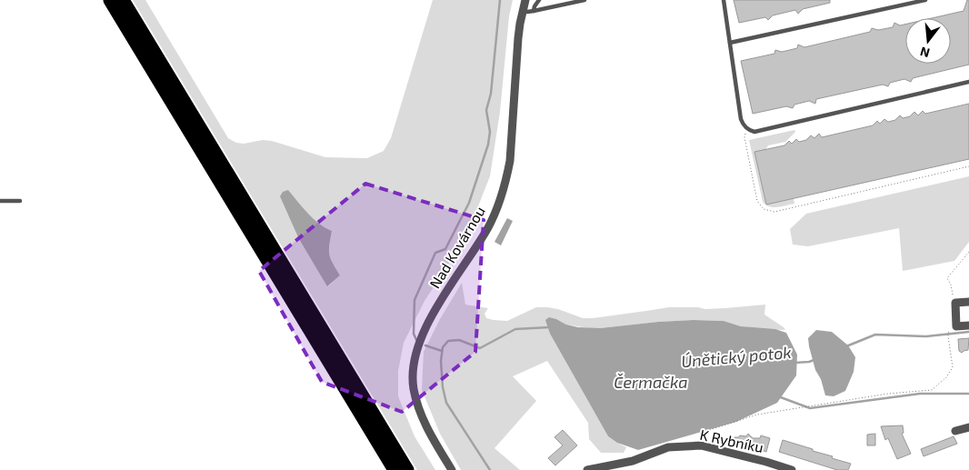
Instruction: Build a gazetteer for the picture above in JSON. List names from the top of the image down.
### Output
{
  "streets": {
    "street": ["Nad Kovárnou", "K Rybníku"]
  },
  "water": ["Únětický potok", "Čermačka"],
  "north": "bottom"
}
